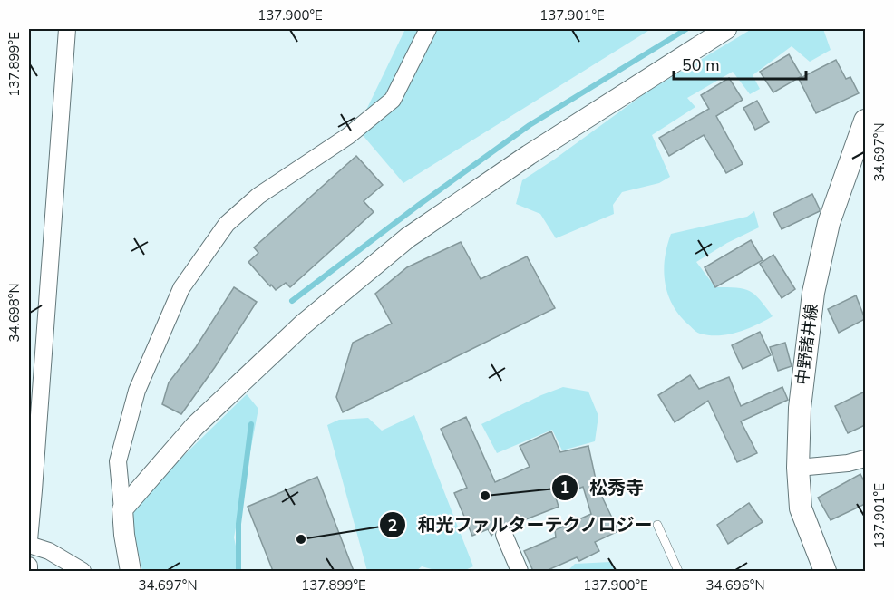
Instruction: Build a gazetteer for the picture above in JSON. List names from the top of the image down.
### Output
{
  "streets": {
    "main road": ["中野諸井線"]
  },
  "places": ["松秀寺", "和光ファルターテクノロジー"],
  "scale_bar": "50 m",
  "coordinates": [
    "137.900°E",
    "137.901°E",
    "137.899°E",
    "34.697°N",
    "34.698°N",
    "34.696°N"
  ]
}
